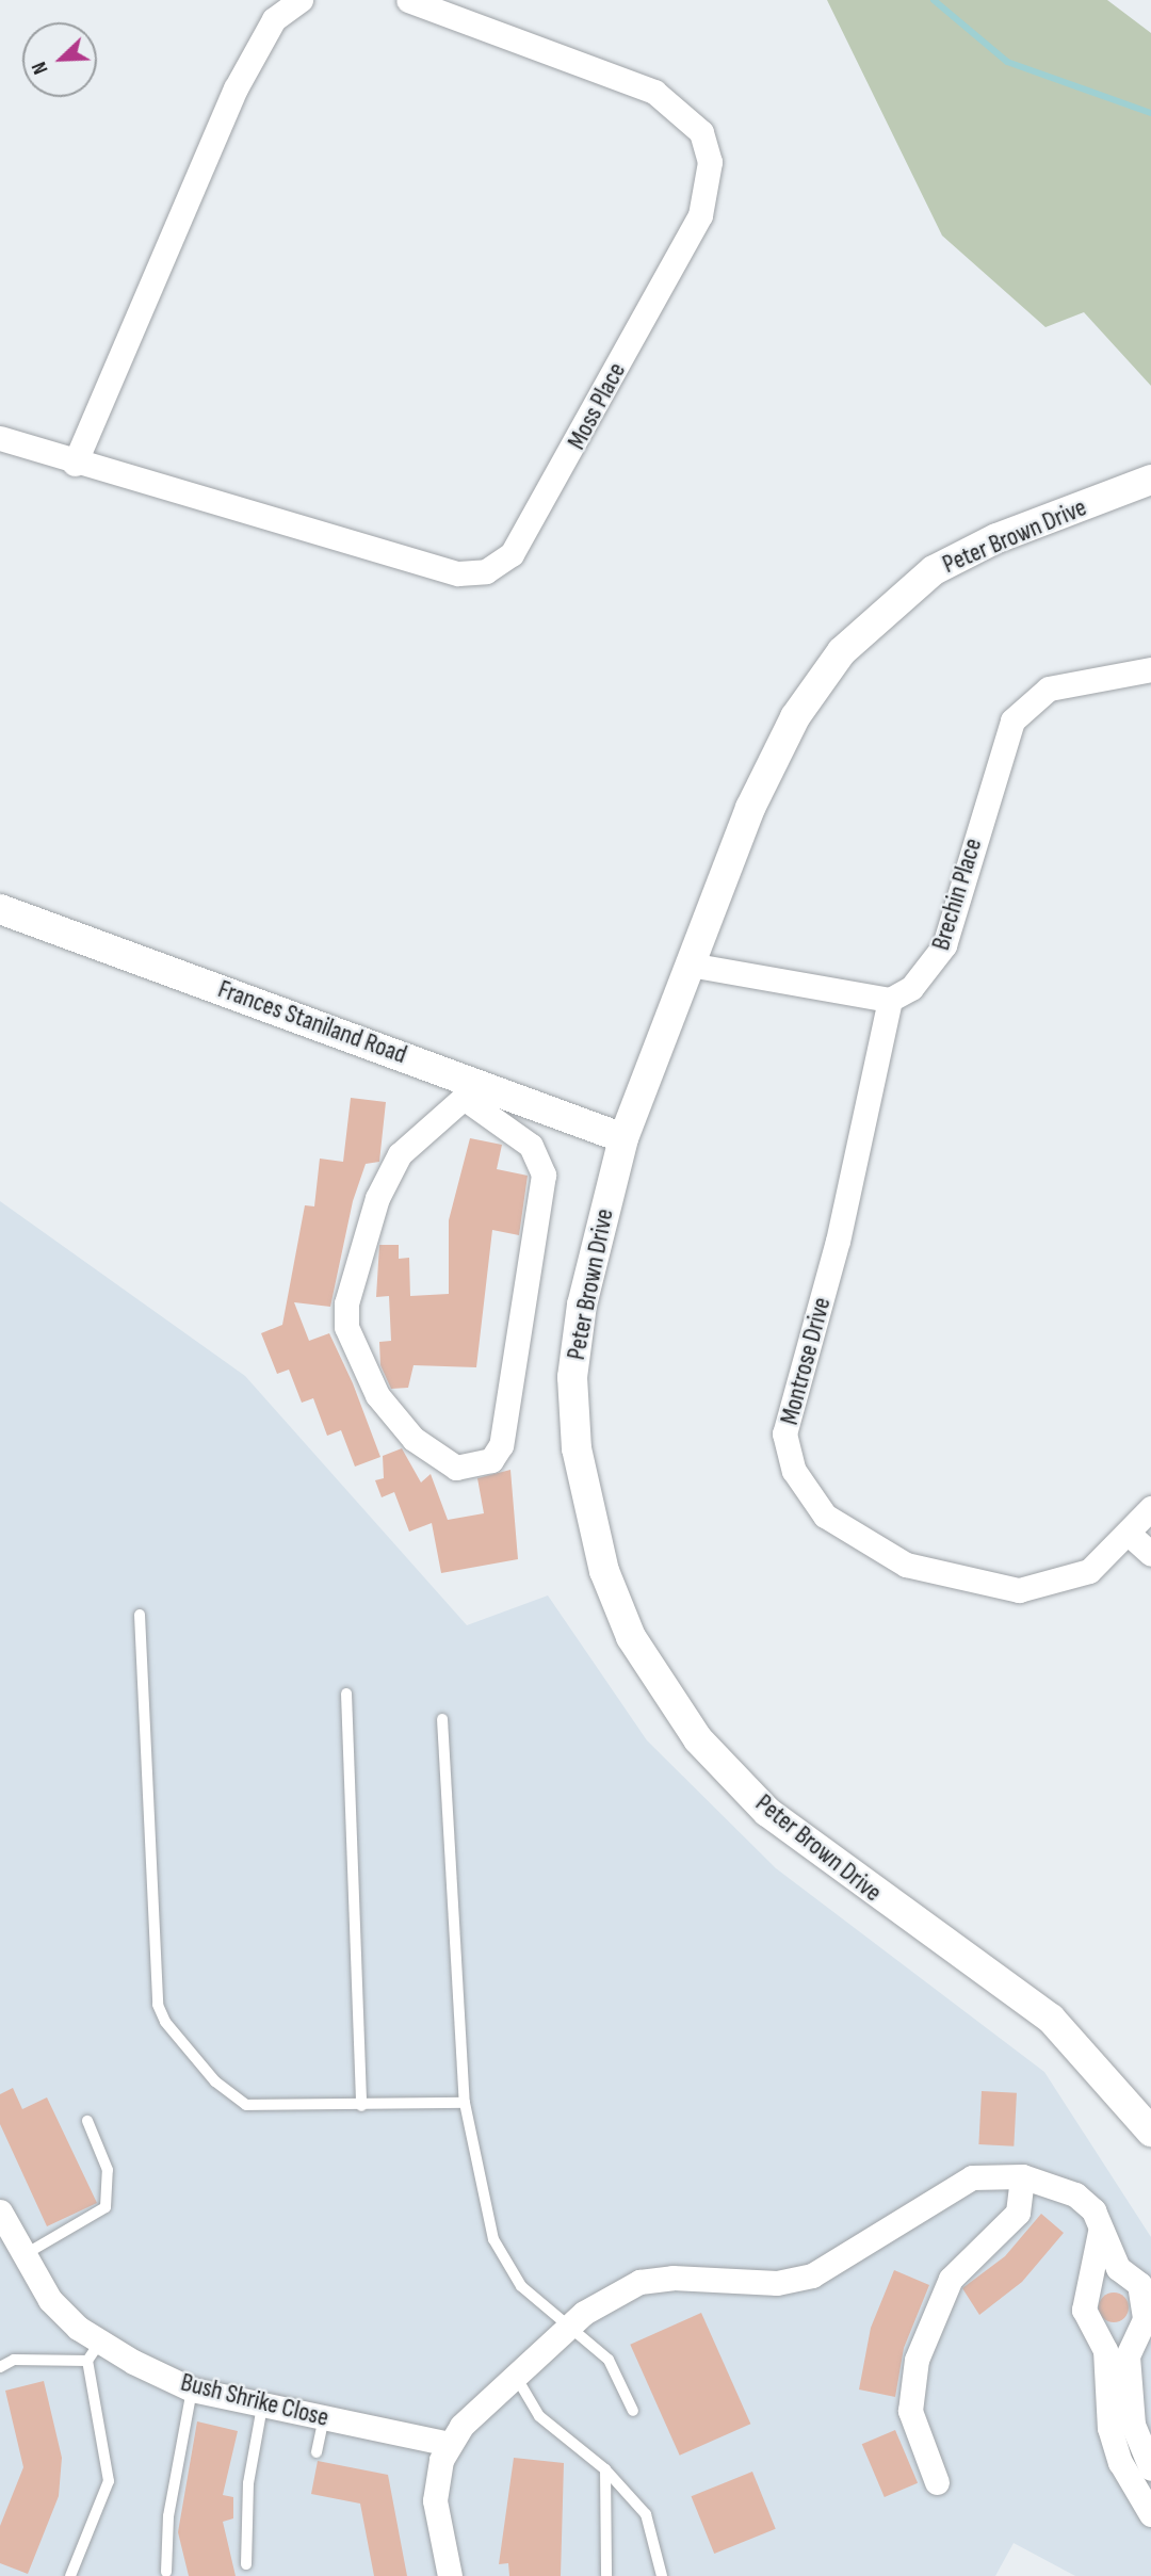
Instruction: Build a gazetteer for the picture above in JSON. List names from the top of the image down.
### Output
{
  "streets": {
    "street": [
      "Moss Place",
      "Peter Brown Drive",
      "Brechin Place",
      "Frances Staniland Road",
      "Montrose Drive",
      "Bush Shrike Close"
    ]
  },
  "crossings": [
    ["Peter Brown Drive", "Frances Staniland Road"],
    ["Brechin Place", "Montrose Drive"]
  ],
  "north": "bottom left"
}
